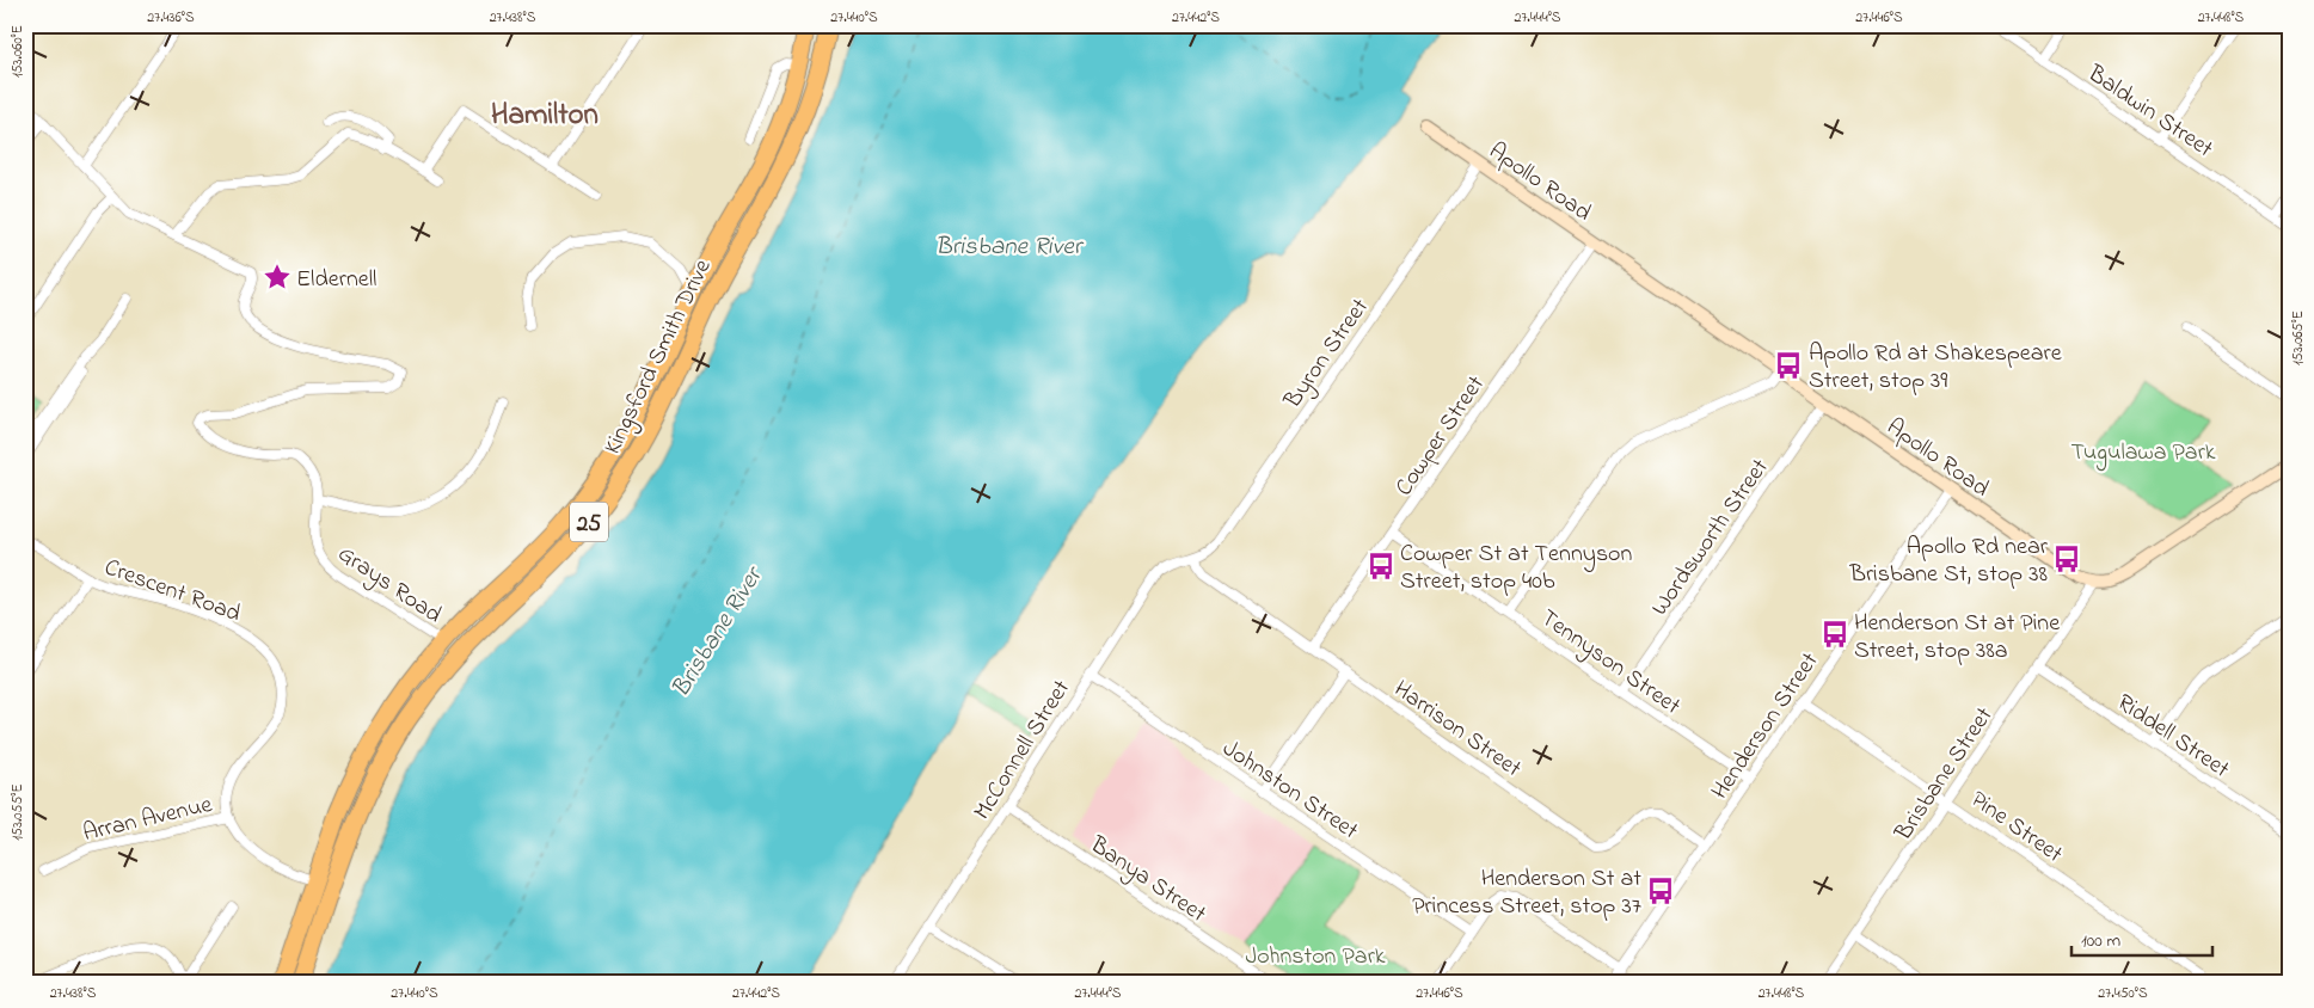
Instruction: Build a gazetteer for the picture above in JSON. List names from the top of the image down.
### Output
{
  "streets": {
    "highway": ["Kingsford Smith Drive", "25"],
    "street": [
      "Baldwin Street",
      "Apollo Road",
      "Byron Street",
      "Cowper Street",
      "Wordsworth Street",
      "Grays Road",
      "Crescent Road",
      "Tennyson Street",
      "Henderson Street",
      "Harrison Street",
      "Riddell Street",
      "McConnell Street",
      "Brisbane Street",
      "Johnston Street",
      "Arran Avenue",
      "Pine Street",
      "Banya Street"
    ]
  },
  "crossings": [
    ["Apollo Road", "Byron Street"],
    ["Apollo Road", "Cowper Street"],
    ["Apollo Road", "Wordsworth Street"],
    ["Apollo Road", "Henderson Street"],
    ["Apollo Road", "Brisbane Street"],
    ["Byron Street", "Harrison Street"],
    ["Byron Street", "McConnell Street"],
    ["Kingsford Smith Drive", "Grays Road"],
    ["Cowper Street", "Tennyson Street"],
    ["Cowper Street", "Harrison Street"],
    ["Wordsworth Street", "Tennyson Street"],
    ["Crescent Road", "Arran Avenue"],
    ["Tennyson Street", "Henderson Street"],
    ["Henderson Street", "Harrison Street"],
    ["Henderson Street", "Pine Street"],
    ["Harrison Street", "McConnell Street"],
    ["Riddell Street", "Brisbane Street"],
    ["McConnell Street", "Johnston Street"],
    ["McConnell Street", "Banya Street"],
    ["Brisbane Street", "Pine Street"]
  ],
  "districts": ["Hamilton"],
  "water": ["Brisbane River"],
  "parks": ["Tugulawa Park", "Johnston Park"],
  "places": {
    "place": ["Eldernell"],
    "bus stop": [
      "Apollo Rd at Shakespeare Street, stop 39",
      "Apollo Rd near Brisbane St, stop 38",
      "Cowper St at Tennyson Street, stop 40b",
      "Henderson St at Pine Street, stop 38a",
      "Henderson St at Princess Street, stop 37"
    ]
  },
  "scale_bar": "100 m",
  "coordinates": [
    "27.436°S",
    "27.438°S",
    "27.440°S",
    "27.442°S",
    "27.444°S",
    "27.446°S",
    "27.448°S",
    "153.060°E",
    "153.065°E",
    "153.055°E",
    "27.450°S"
  ]
}
